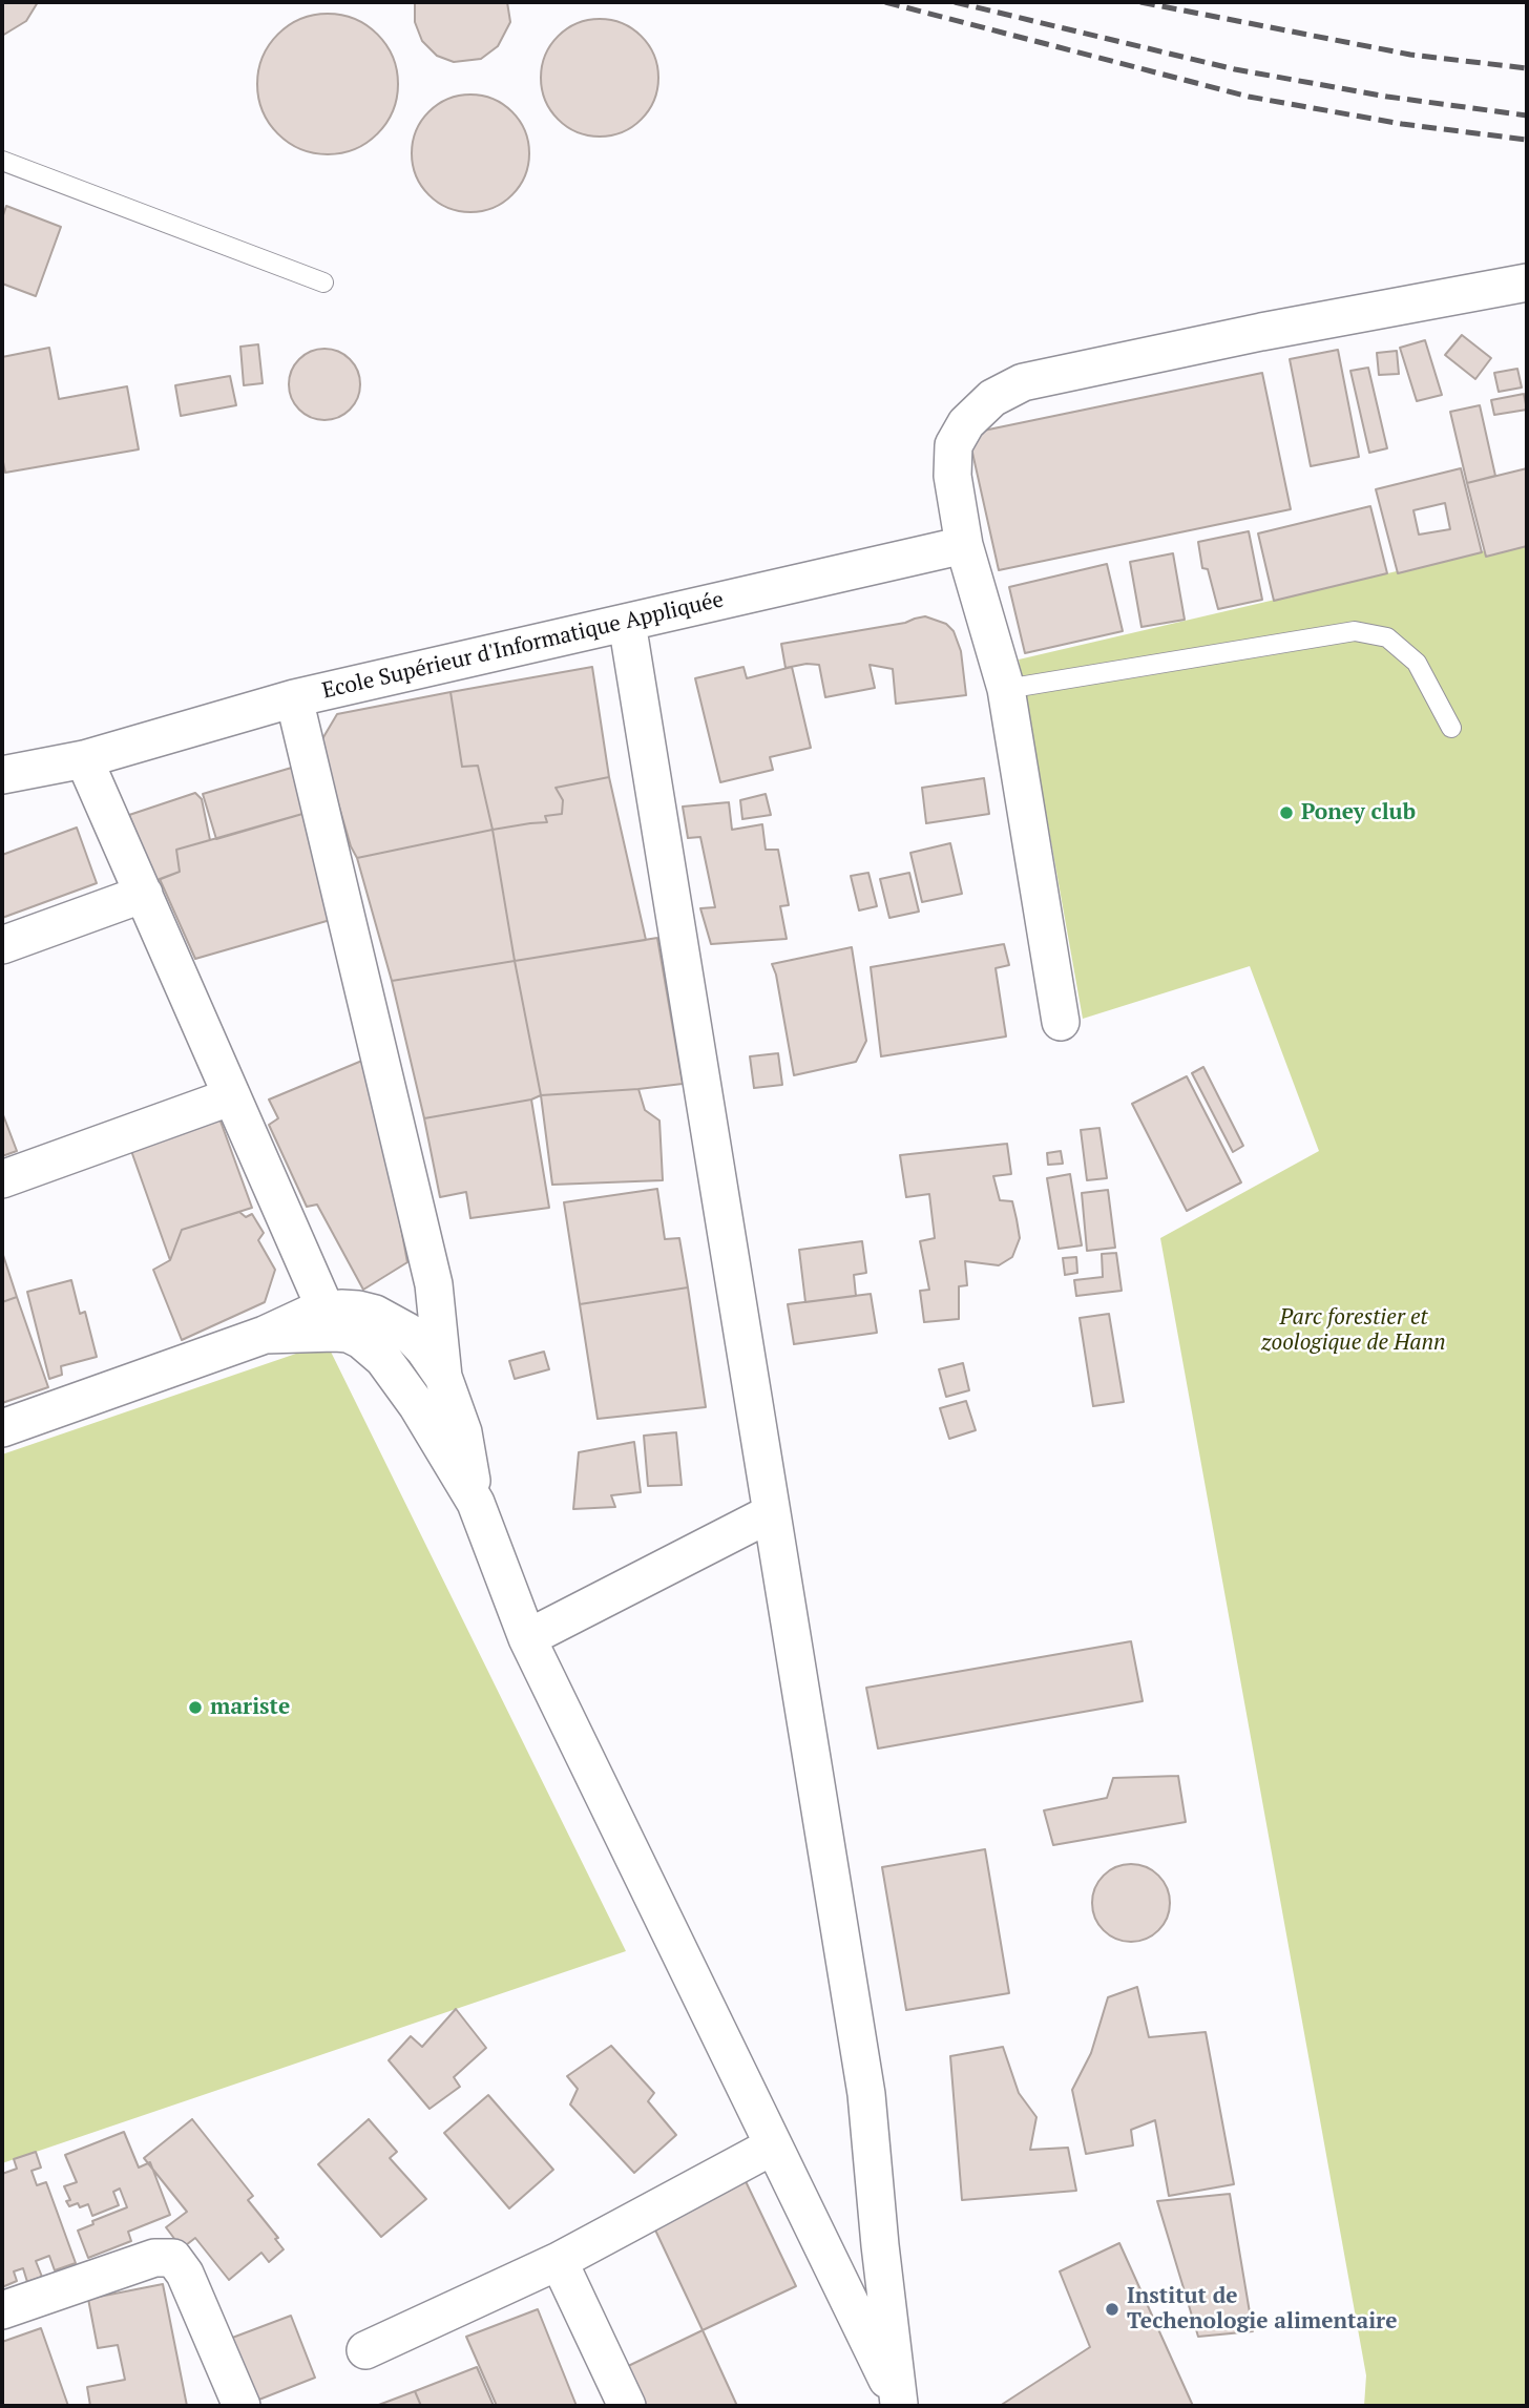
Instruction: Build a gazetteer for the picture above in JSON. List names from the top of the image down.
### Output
{
  "streets": {
    "street": ["Ecole Supérieur d'Informatique Appliquée"]
  },
  "parks": ["Parc forestier et zoologique de Hann"],
  "places": ["Poney club", "mariste", "Institut de Techenologie alimentaire"]
}
